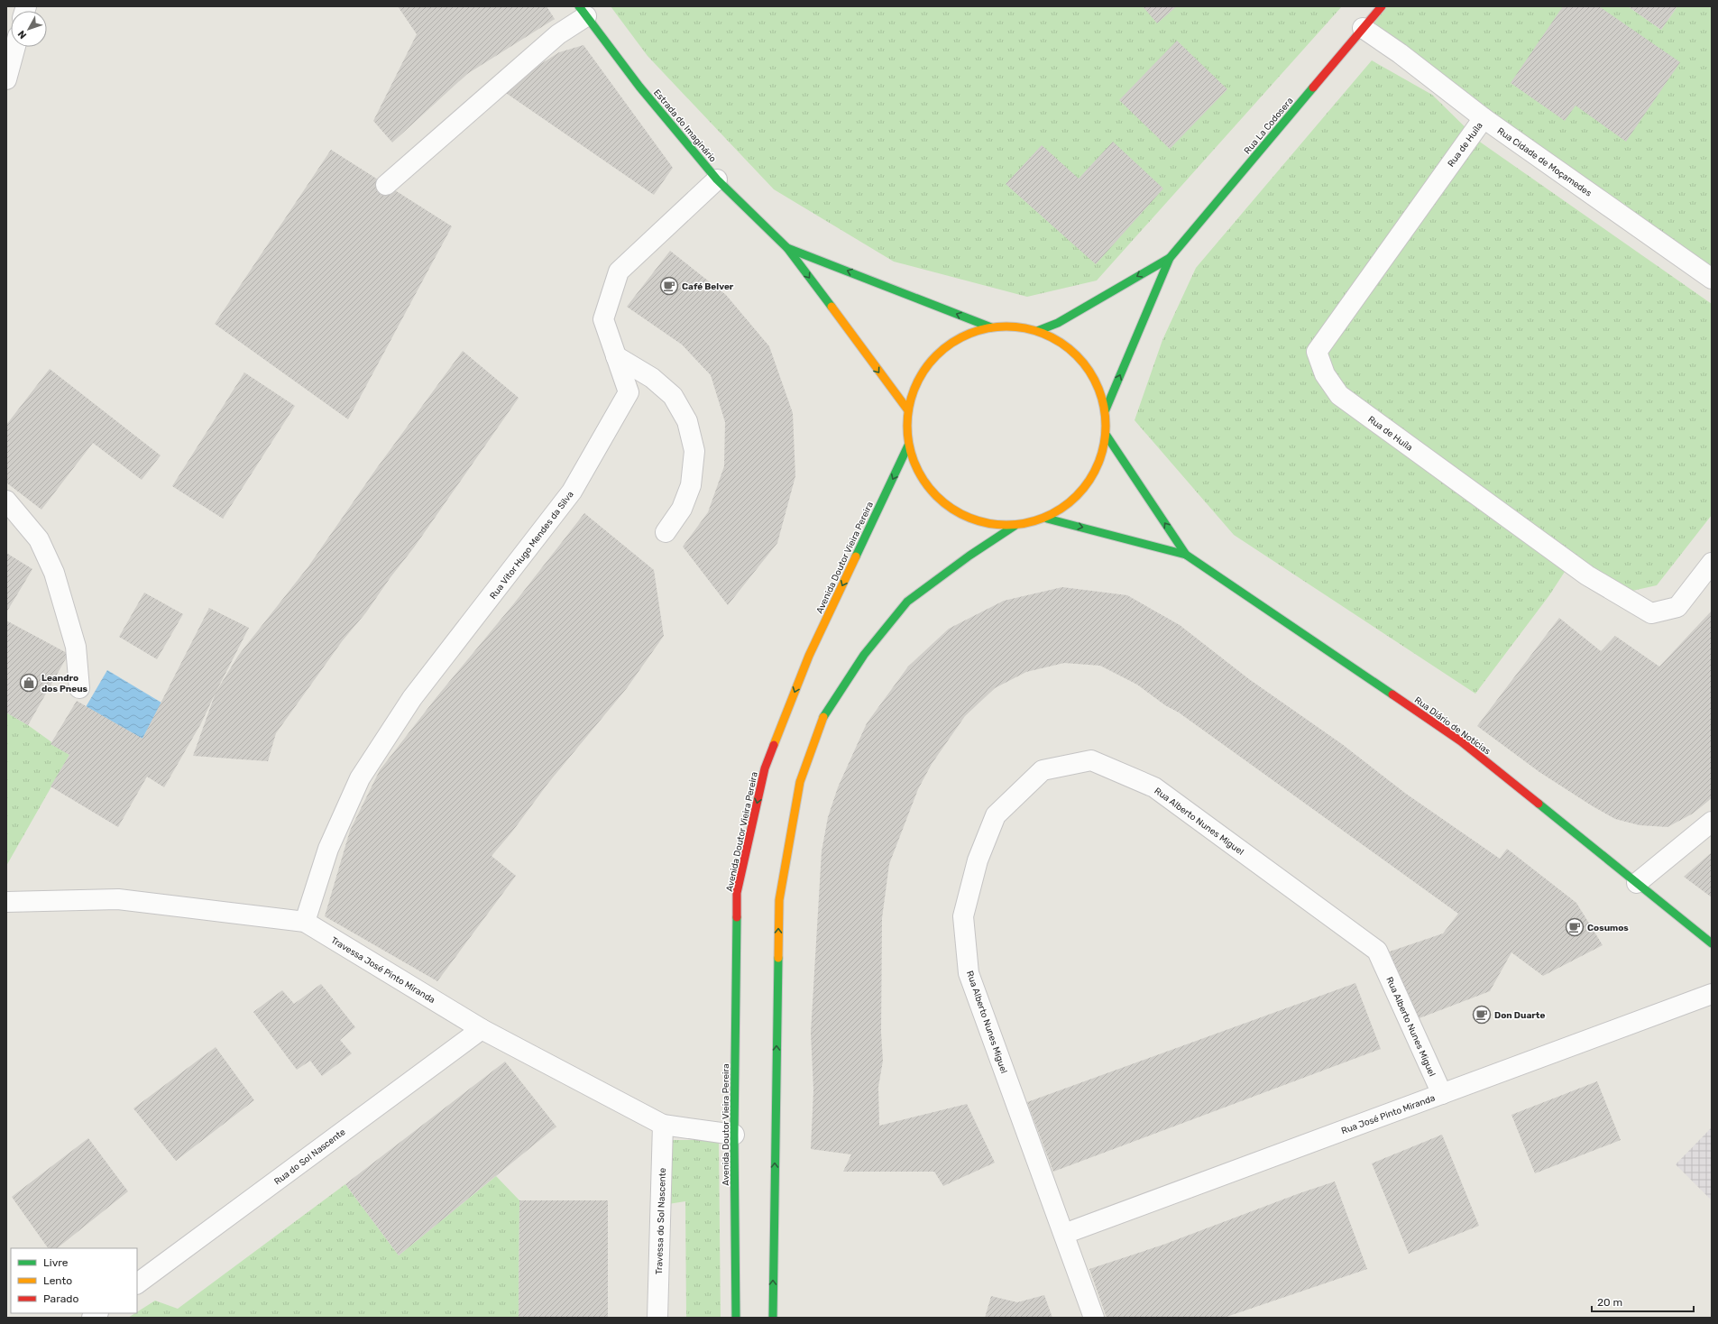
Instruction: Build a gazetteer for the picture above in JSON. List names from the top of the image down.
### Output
{
  "streets": {
    "main road": [
      "Estrada do Imaginário",
      "Rua La Codosera",
      "Avenida Doutor Vieira Pereira",
      "Rua Diário de Notícias"
    ],
    "street": [
      "Rua de Huíla",
      "Rua Cidade de Moçamedes",
      "Rua Vitor Hugo Mendes da Silva",
      "Rua Alberto Nunes Miguel",
      "Travessa José Pinto Miranda",
      "Rua José Pinto Miranda",
      "Rua do Sol Nascente",
      "Travessa do Sol Nascente"
    ]
  },
  "crossings": [
    ["Estrada do Imaginário", "Rua Vitor Hugo Mendes da Silva"],
    ["Rua La Codosera", "Rua Cidade de Moçamedes"],
    ["Rua de Huíla", "Rua Cidade de Moçamedes"],
    ["Rua Vitor Hugo Mendes da Silva", "Travessa José Pinto Miranda"],
    ["Avenida Doutor Vieira Pereira", "Travessa José Pinto Miranda"],
    ["Rua Alberto Nunes Miguel", "Rua José Pinto Miranda"],
    ["Travessa José Pinto Miranda", "Rua do Sol Nascente"],
    ["Travessa José Pinto Miranda", "Travessa do Sol Nascente"]
  ],
  "places": {
    "cafe": ["Café Belver", "Cosumos", "Don Duarte"],
    "shop": ["Leandro dos Pneus"]
  },
  "legend": ["Livre", "Lento", "Parado"],
  "scale_bar": "20 m",
  "north": "bottom left"
}
